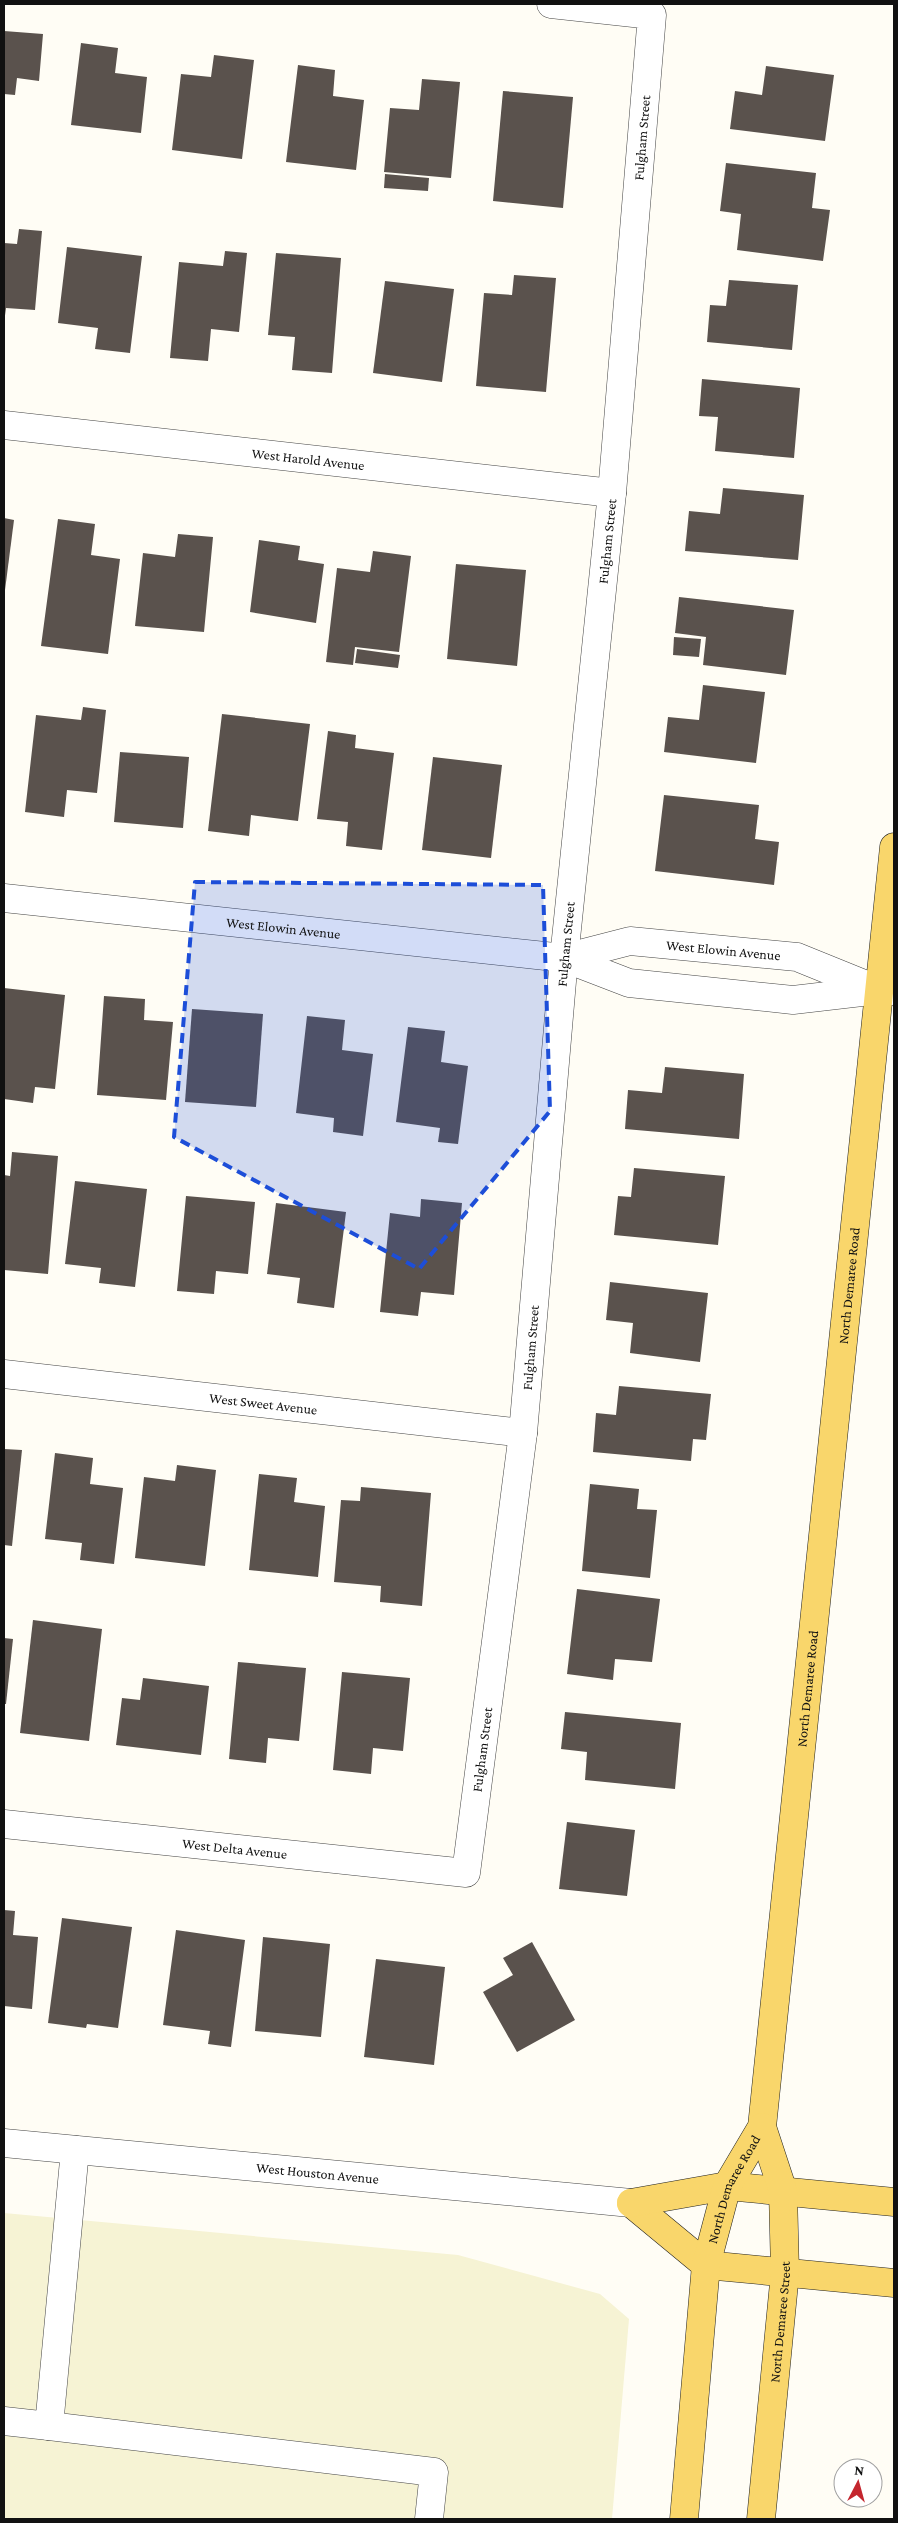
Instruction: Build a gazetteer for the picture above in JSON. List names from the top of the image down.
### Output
{
  "streets": {
    "main road": ["North Demaree Road", "West Houston Avenue", "North Demaree Street"],
    "street": [
      "Fulgham Street",
      "West Harold Avenue",
      "West Elowin Avenue",
      "West Sweet Avenue",
      "West Delta Avenue"
    ]
  },
  "crossings": [
    ["Fulgham Street", "West Harold Avenue"],
    ["Fulgham Street", "West Elowin Avenue"],
    ["Fulgham Street", "West Sweet Avenue"],
    ["Fulgham Street", "West Delta Avenue"],
    ["West Elowin Avenue", "North Demaree Road"],
    ["North Demaree Road", "West Houston Avenue"],
    ["North Demaree Road", "North Demaree Street"],
    ["West Houston Avenue", "North Demaree Street"]
  ],
  "north": "top"
}
